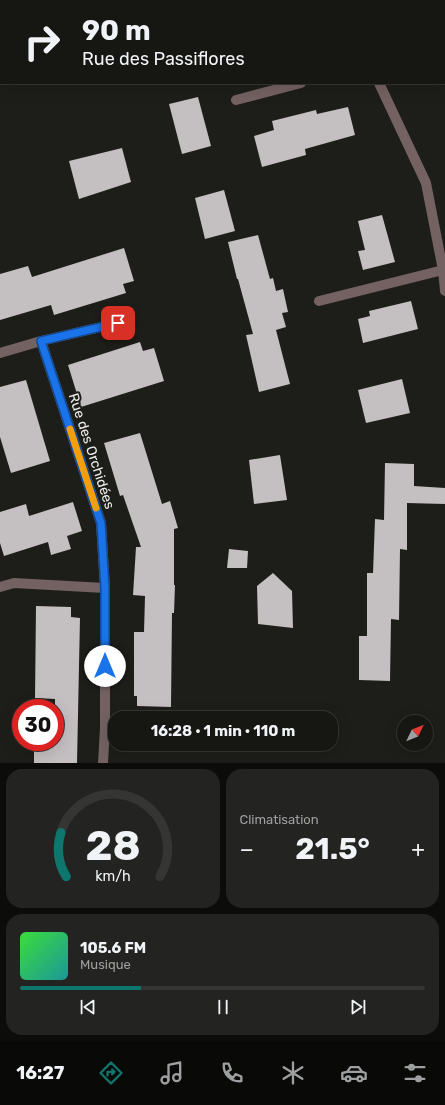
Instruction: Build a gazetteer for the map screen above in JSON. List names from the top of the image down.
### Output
{
  "streets": {
    "street": ["Rue des Orchidées"]
  },
  "north": "top right",
  "page": {
    "turn": ["90 m", "Rue des Passiflores"],
    "limit": "30",
    "trip": "16:28 · 1 min · 110 m",
    "tile": "Climatisation",
    "heat": ["−", "21.5°", "+"],
    "song": ["105.6 FM", "Musique"],
    "tabs": "16:27",
    "gauge": ["28", "km/h"]
  }
}
